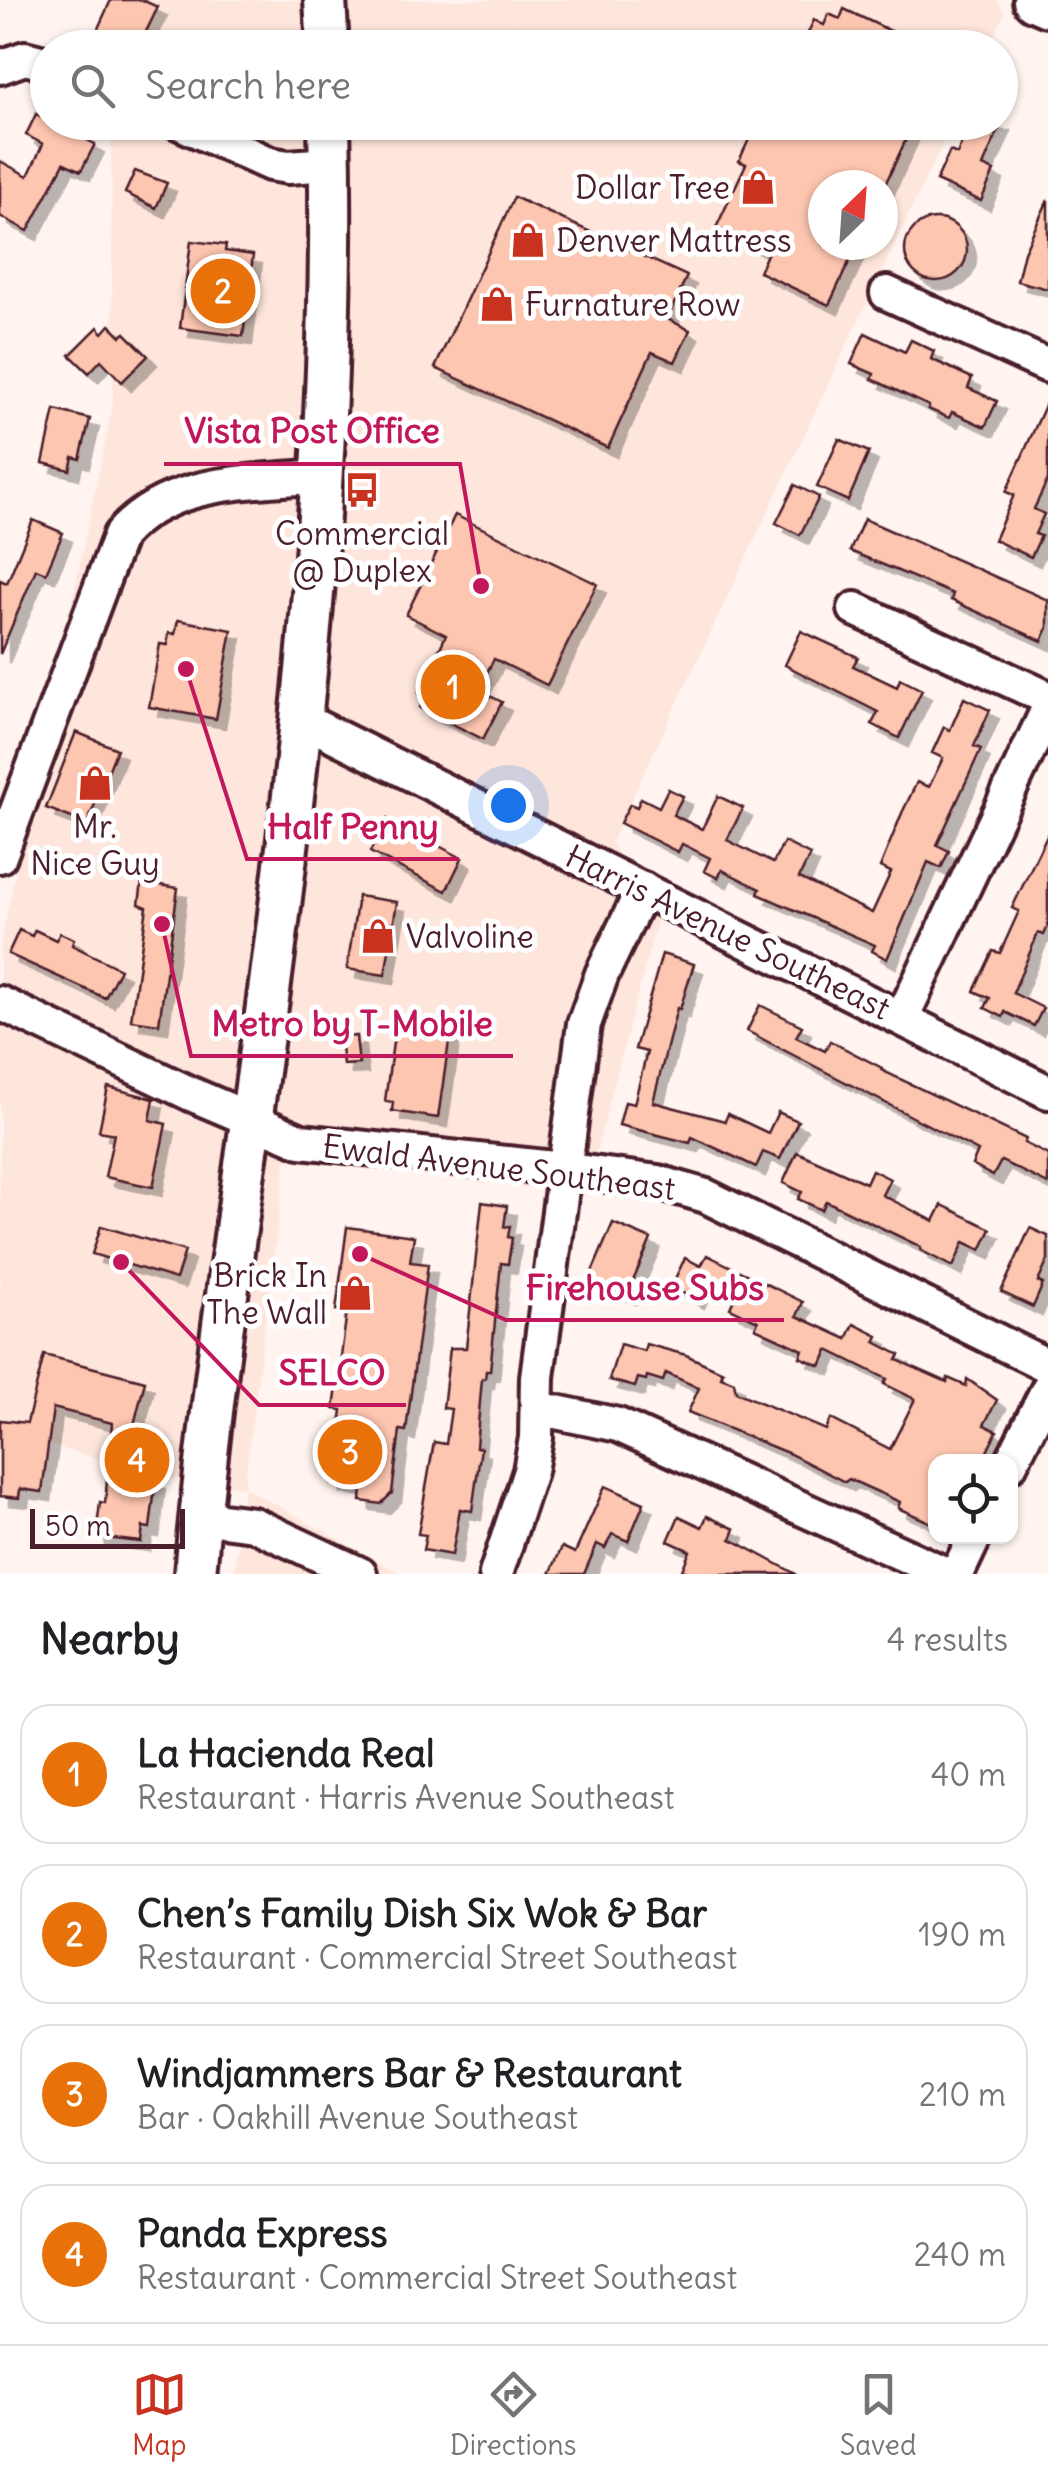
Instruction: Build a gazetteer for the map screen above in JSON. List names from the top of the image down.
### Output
{
  "streets": {
    "street": ["Harris Avenue Southeast", "Ewald Avenue Southeast"]
  },
  "places": {
    "shop": [
      "Dollar Tree",
      "Denver Mattress",
      "Furnature Row",
      "Mr. Nice Guy",
      "Valvoline",
      "Brick In The Wall"
    ],
    "bus stop": ["Commercial @ Duplex"],
    "other": [
      "Vista Post Office",
      "Half Penny",
      "Metro by T-Mobile",
      "Firehouse Subs",
      "SELCO"
    ]
  },
  "scale_bar": "50 m",
  "north": "top right",
  "page": {
    "search": "Search here",
    "pins": [
      "2",
      "1",
      "3",
      "4"
    ],
    "scale": "50 m",
    "heading": ["Nearby", "4 results"],
    "list": [
      {
        "mark": "1",
        "name": "La Hacienda Real",
        "note": "Restaurant · Harris Avenue Southeast",
        "value": "40 m"
      },
      {
        "mark": "2",
        "name": "Chen’s Family Dish Six Wok & Bar",
        "note": "Restaurant · Commercial Street Southeast",
        "value": "190 m"
      },
      {
        "mark": "3",
        "name": "Windjammers Bar & Restaurant",
        "note": "Bar · Oakhill Avenue Southeast",
        "value": "210 m"
      },
      {
        "mark": "4",
        "name": "Panda Express",
        "note": "Restaurant · Commercial Street Southeast",
        "value": "240 m"
      }
    ],
    "nav": ["Map", "Directions", "Saved"]
  }
}
